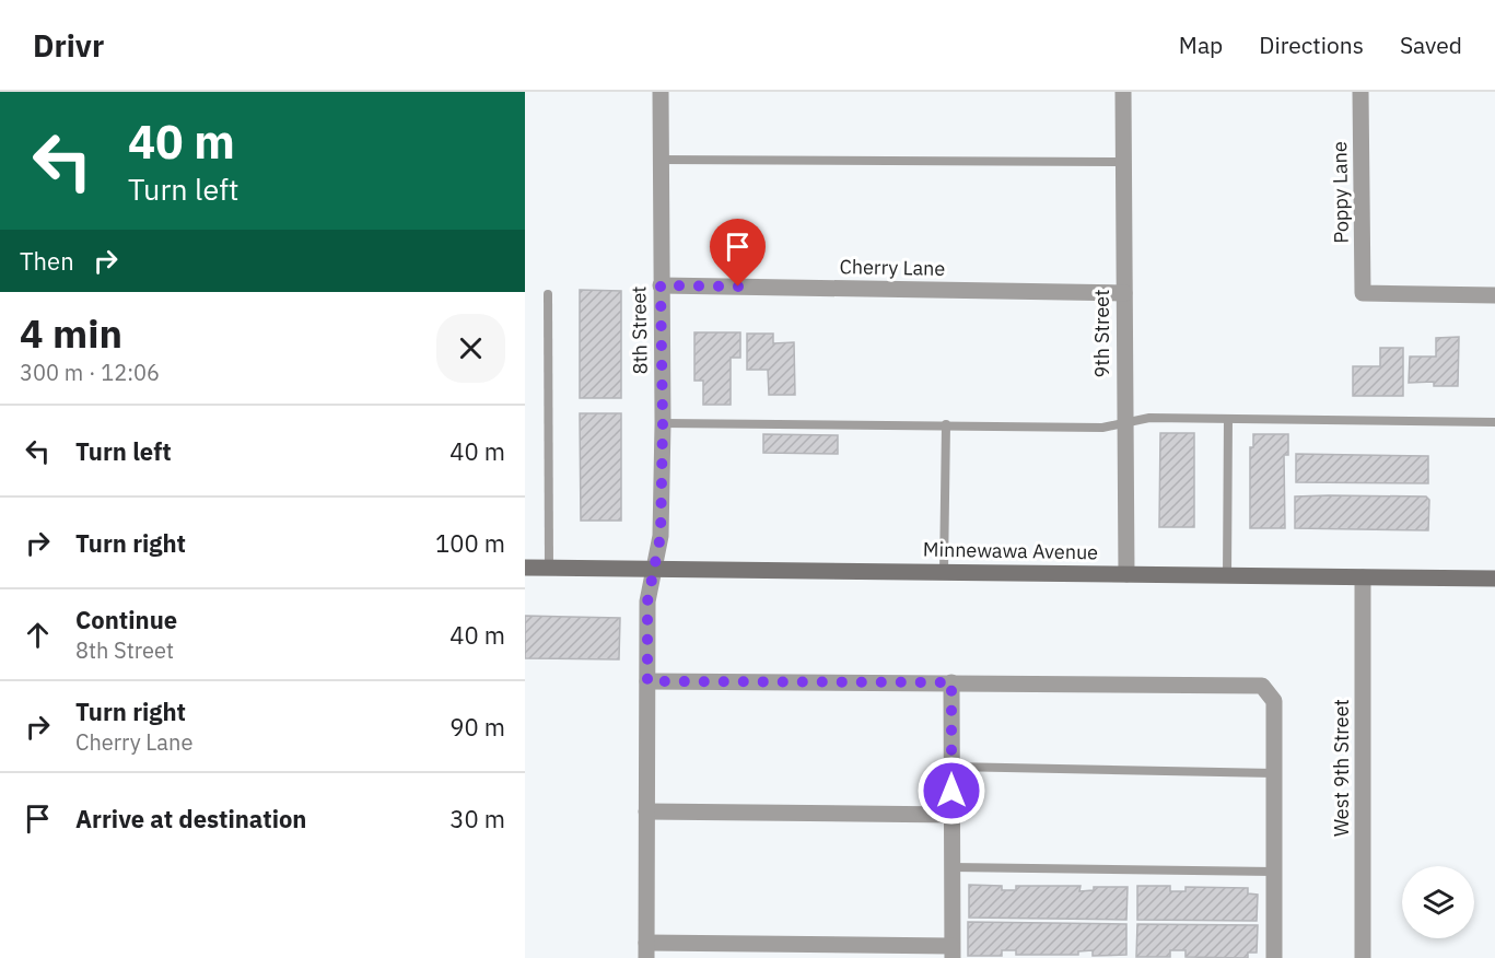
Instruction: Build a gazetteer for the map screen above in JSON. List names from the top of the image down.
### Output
{
  "streets": {
    "main road": ["Minnewawa Avenue"],
    "street": [
      "Poppy Lane",
      "Cherry Lane",
      "8th Street",
      "9th Street",
      "West 9th Street"
    ]
  },
  "crossings": [
    ["Cherry Lane", "8th Street"],
    ["Cherry Lane", "9th Street"],
    ["8th Street", "Minnewawa Avenue"],
    ["9th Street", "Minnewawa Avenue"],
    ["Minnewawa Avenue", "West 9th Street"]
  ],
  "page": {
    "header": "Drivr",
    "nav": ["Map", "Directions", "Saved"],
    "turn": ["40 m", "Turn left"],
    "then": "Then",
    "heading": ["4 min", "300 m · 12:06"],
    "list": [
      {
        "name": "Turn left",
        "value": "40 m"
      },
      {
        "name": "Turn right",
        "value": "100 m"
      },
      {
        "name": "Continue",
        "note": "8th Street",
        "value": "40 m"
      },
      {
        "name": "Turn right",
        "note": "Cherry Lane",
        "value": "90 m"
      },
      {
        "name": "Arrive at destination",
        "value": "30 m"
      }
    ]
  }
}
